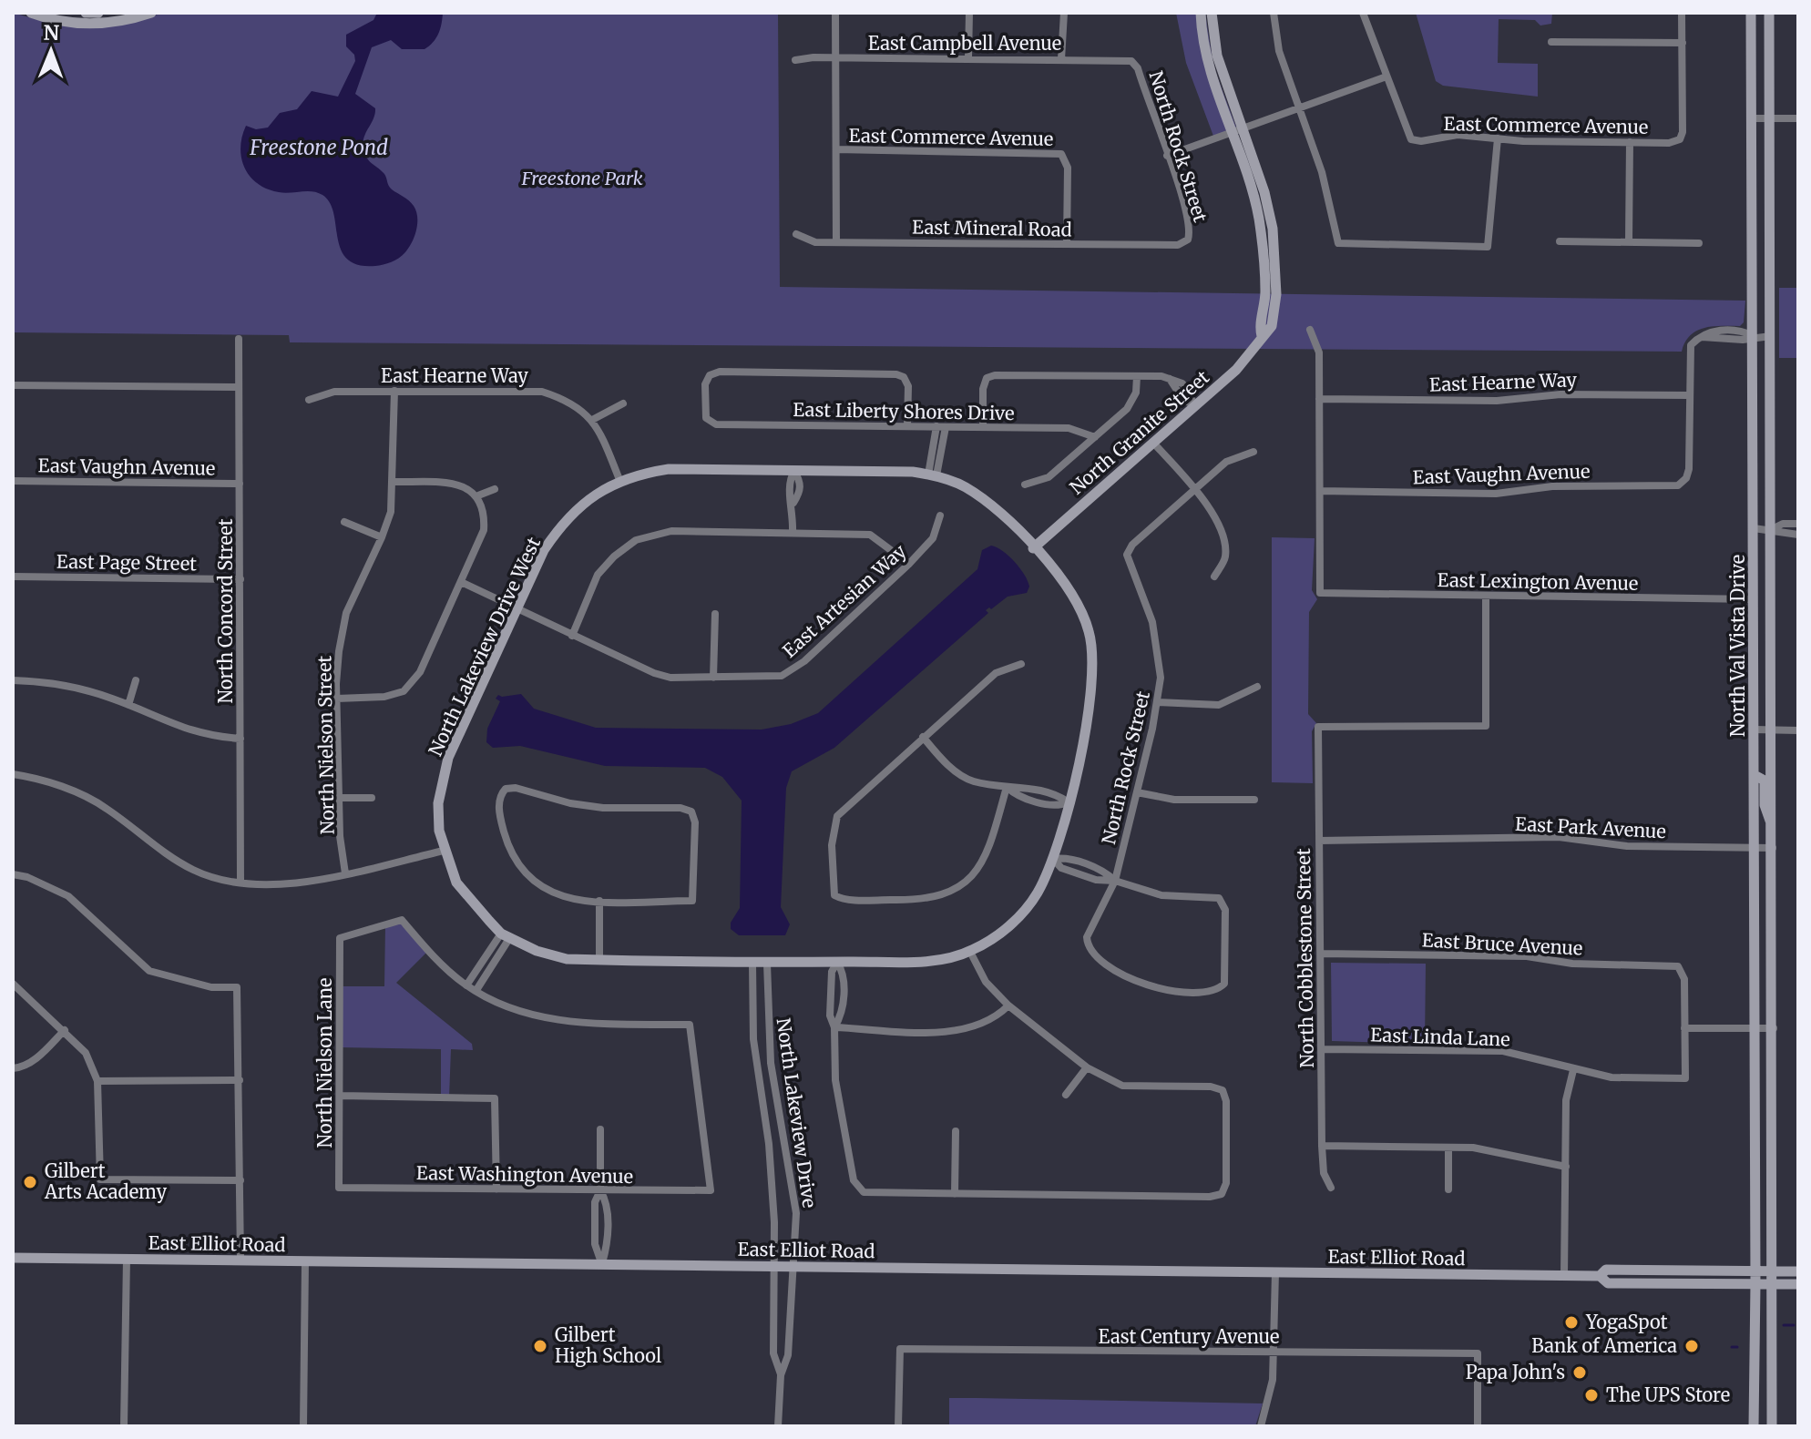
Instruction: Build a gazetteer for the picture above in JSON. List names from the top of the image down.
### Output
{
  "streets": {
    "main road": [
      "North Granite Street",
      "North Val Vista Drive",
      "North Lakeview Drive West",
      "East Elliot Road"
    ],
    "street": [
      "East Campbell Avenue",
      "East Commerce Avenue",
      "North Rock Street",
      "East Mineral Road",
      "East Hearne Way",
      "East Liberty Shores Drive",
      "East Vaughn Avenue",
      "East Page Street",
      "East Lexington Avenue",
      "East Artesian Way",
      "North Concord Street",
      "North Nielson Street",
      "East Park Avenue",
      "East Bruce Avenue",
      "North Cobblestone Street",
      "East Linda Lane",
      "North Nielson Lane",
      "North Lakeview Drive",
      "East Washington Avenue",
      "East Century Avenue"
    ]
  },
  "crossings": [
    ["East Campbell Avenue", "North Rock Street"],
    ["East Commerce Avenue", "East Mineral Road"],
    ["North Rock Street", "East Mineral Road"],
    ["East Hearne Way", "East Vaughn Avenue"],
    ["East Hearne Way", "North Lakeview Drive West"],
    ["East Hearne Way", "North Nielson Street"],
    ["North Granite Street", "North Lakeview Drive West"],
    ["East Vaughn Avenue", "East Lexington Avenue"],
    ["East Vaughn Avenue", "North Concord Street"],
    ["East Page Street", "North Concord Street"],
    ["East Lexington Avenue", "North Val Vista Drive"],
    ["East Lexington Avenue", "North Cobblestone Street"],
    ["East Artesian Way", "North Lakeview Drive West"],
    ["North Val Vista Drive", "East Park Avenue"],
    ["North Val Vista Drive", "East Elliot Road"],
    ["North Lakeview Drive West", "North Lakeview Drive"],
    ["East Park Avenue", "North Cobblestone Street"],
    ["East Bruce Avenue", "North Cobblestone Street"],
    ["East Bruce Avenue", "East Linda Lane"],
    ["North Cobblestone Street", "East Linda Lane"],
    ["North Nielson Lane", "East Washington Avenue"],
    ["North Lakeview Drive", "East Elliot Road"]
  ],
  "water": ["Freestone Pond"],
  "parks": ["Freestone Park"],
  "places": [
    "Gilbert Arts Academy",
    "YogaSpot",
    "Gilbert High School",
    "Bank of America",
    "Papa John's",
    "The UPS Store"
  ],
  "north": "top"
}
